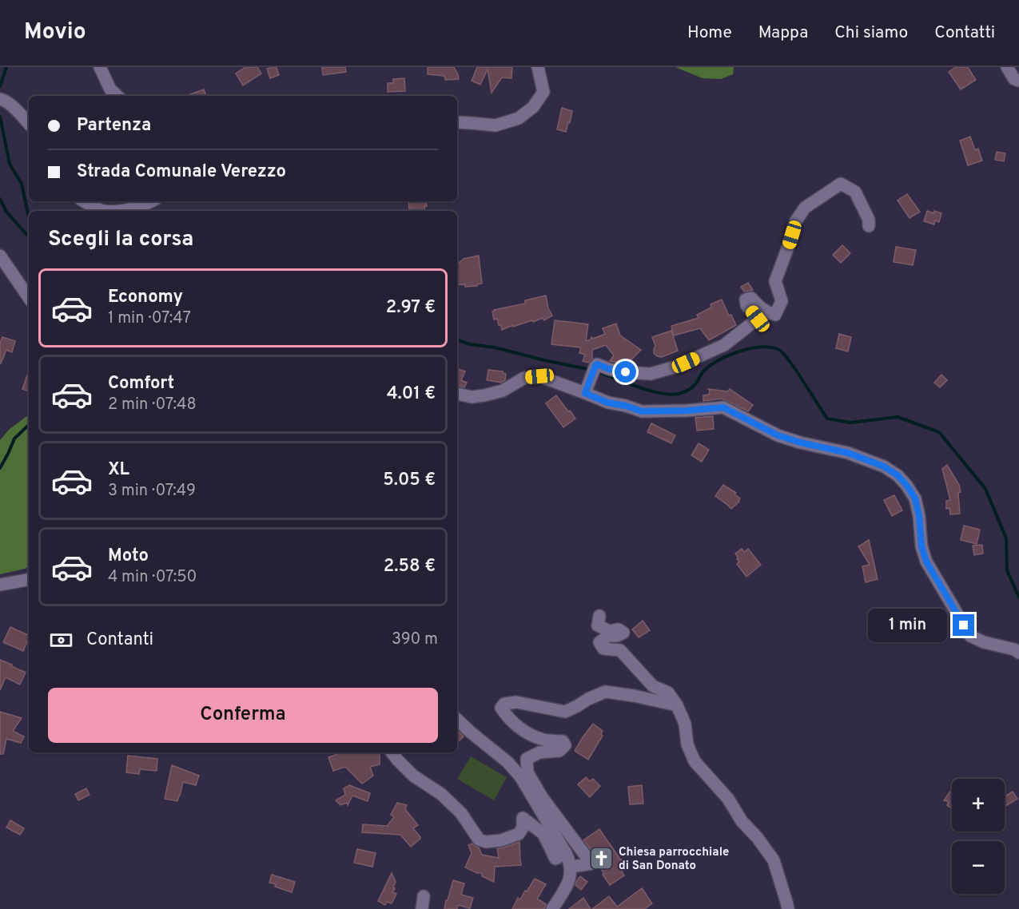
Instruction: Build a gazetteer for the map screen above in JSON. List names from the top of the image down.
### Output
{
  "places": {
    "church": ["Chiesa parrocchiale di San Donato"]
  },
  "page": {
    "header": "Movio",
    "nav": [
      "Home",
      "Mappa",
      "Chi siamo",
      "Contatti"
    ],
    "banner": ["Partenza", "Strada Comunale Verezzo"],
    "heading": "Scegli la corsa",
    "list": [
      {
        "name": "Economy",
        "note": "1 min · 07:47",
        "value": "2.97 €"
      },
      {
        "name": "Comfort",
        "note": "2 min · 07:48",
        "value": "4.01 €"
      },
      {
        "name": "XL",
        "note": "3 min · 07:49",
        "value": "5.05 €"
      },
      {
        "name": "Moto",
        "note": "4 min · 07:50",
        "value": "2.58 €"
      }
    ],
    "bubble": "1 min",
    "pay": ["Contanti", "390 m"],
    "buttons": "Conferma",
    "map_buttons": ["+", "−"]
  }
}
